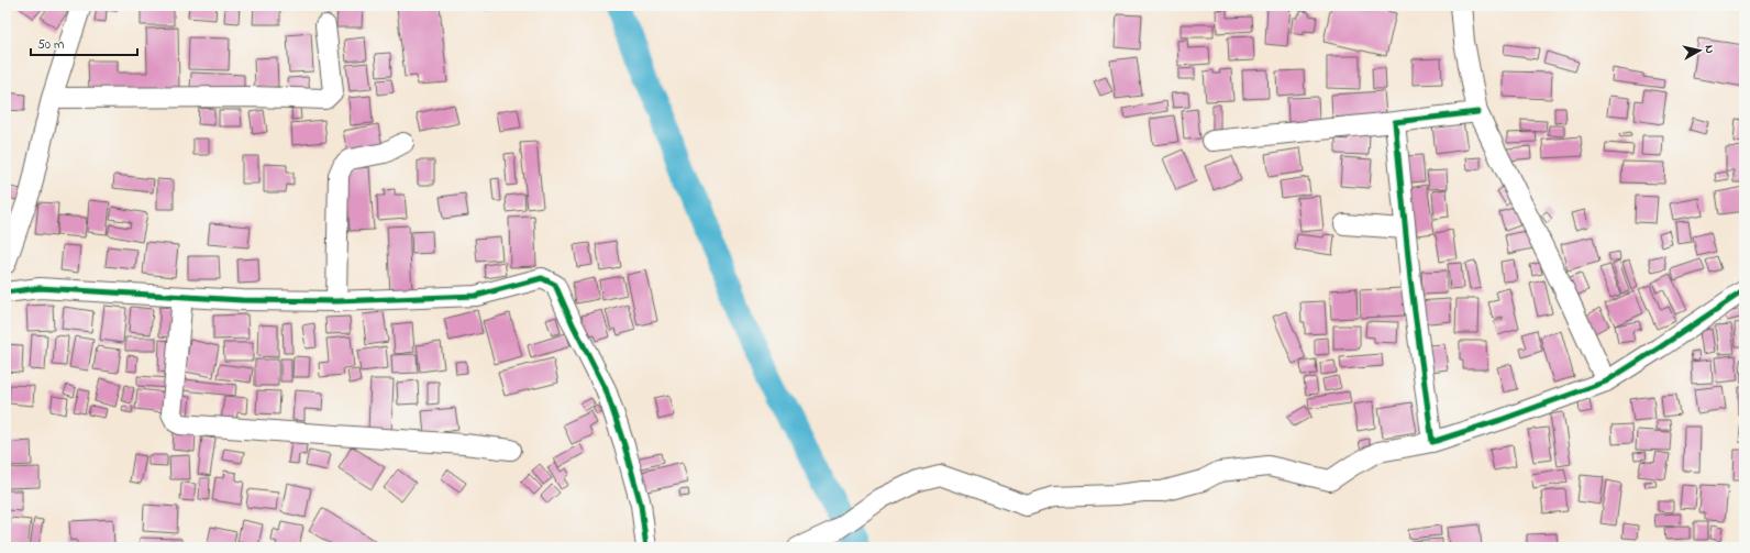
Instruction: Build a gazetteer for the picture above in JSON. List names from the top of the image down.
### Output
{
  "scale_bar": "50 m",
  "north": "right"
}
